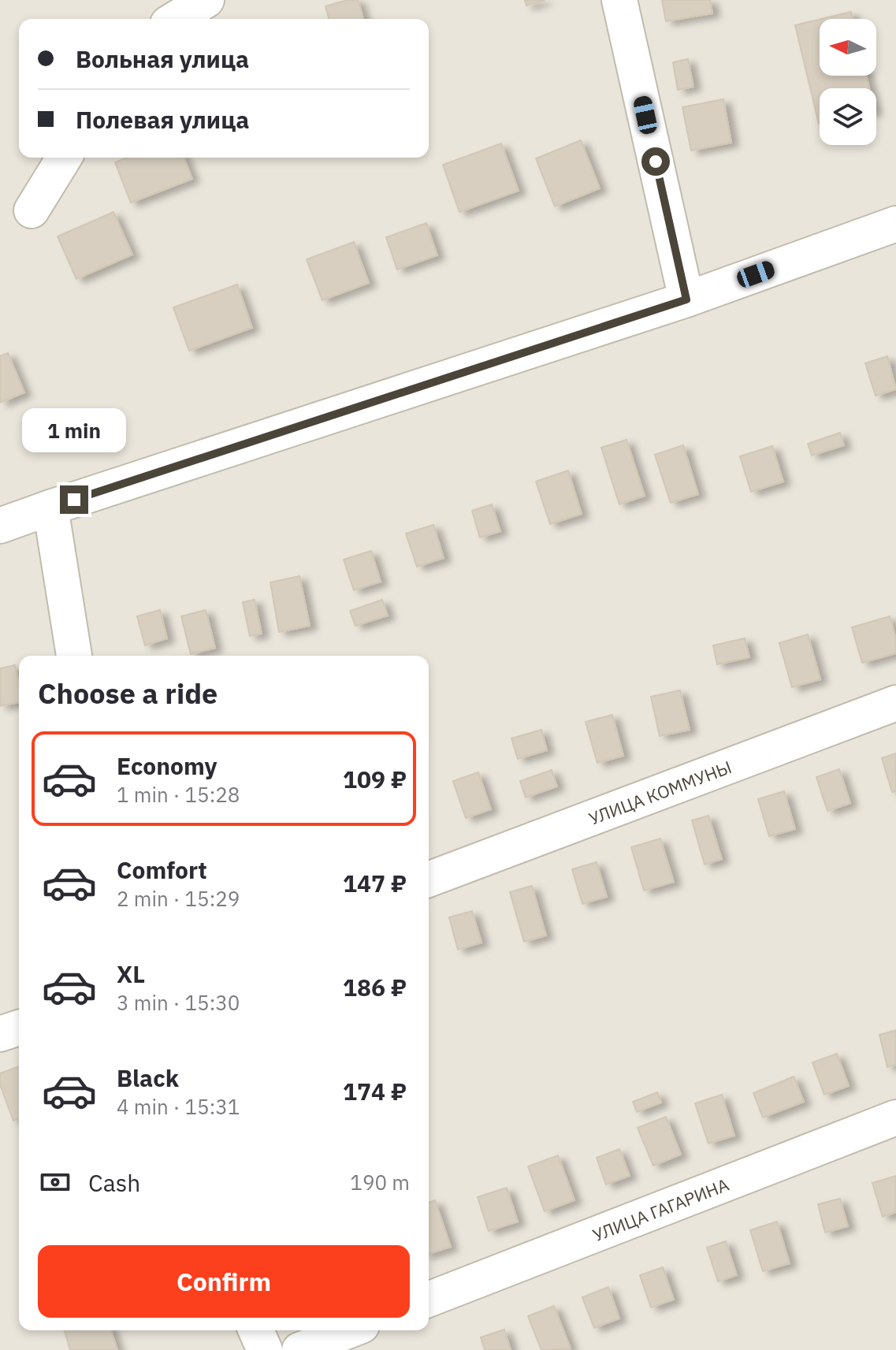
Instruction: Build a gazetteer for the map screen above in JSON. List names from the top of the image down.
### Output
{
  "streets": {
    "street": ["УЛИЦА КОММУНЫ", "УЛИЦА ГАГАРИНА"]
  },
  "north": "left",
  "page": {
    "banner": ["Вольная улица", "Полевая улица"],
    "bubble": "1 min",
    "heading": "Choose a ride",
    "list": [
      {
        "name": "Economy",
        "note": "1 min · 15:28",
        "value": "109 ₽"
      },
      {
        "name": "Comfort",
        "note": "2 min · 15:29",
        "value": "147 ₽"
      },
      {
        "name": "XL",
        "note": "3 min · 15:30",
        "value": "186 ₽"
      },
      {
        "name": "Black",
        "note": "4 min · 15:31",
        "value": "174 ₽"
      }
    ],
    "pay": ["Cash", "190 m"],
    "buttons": "Confirm"
  }
}
